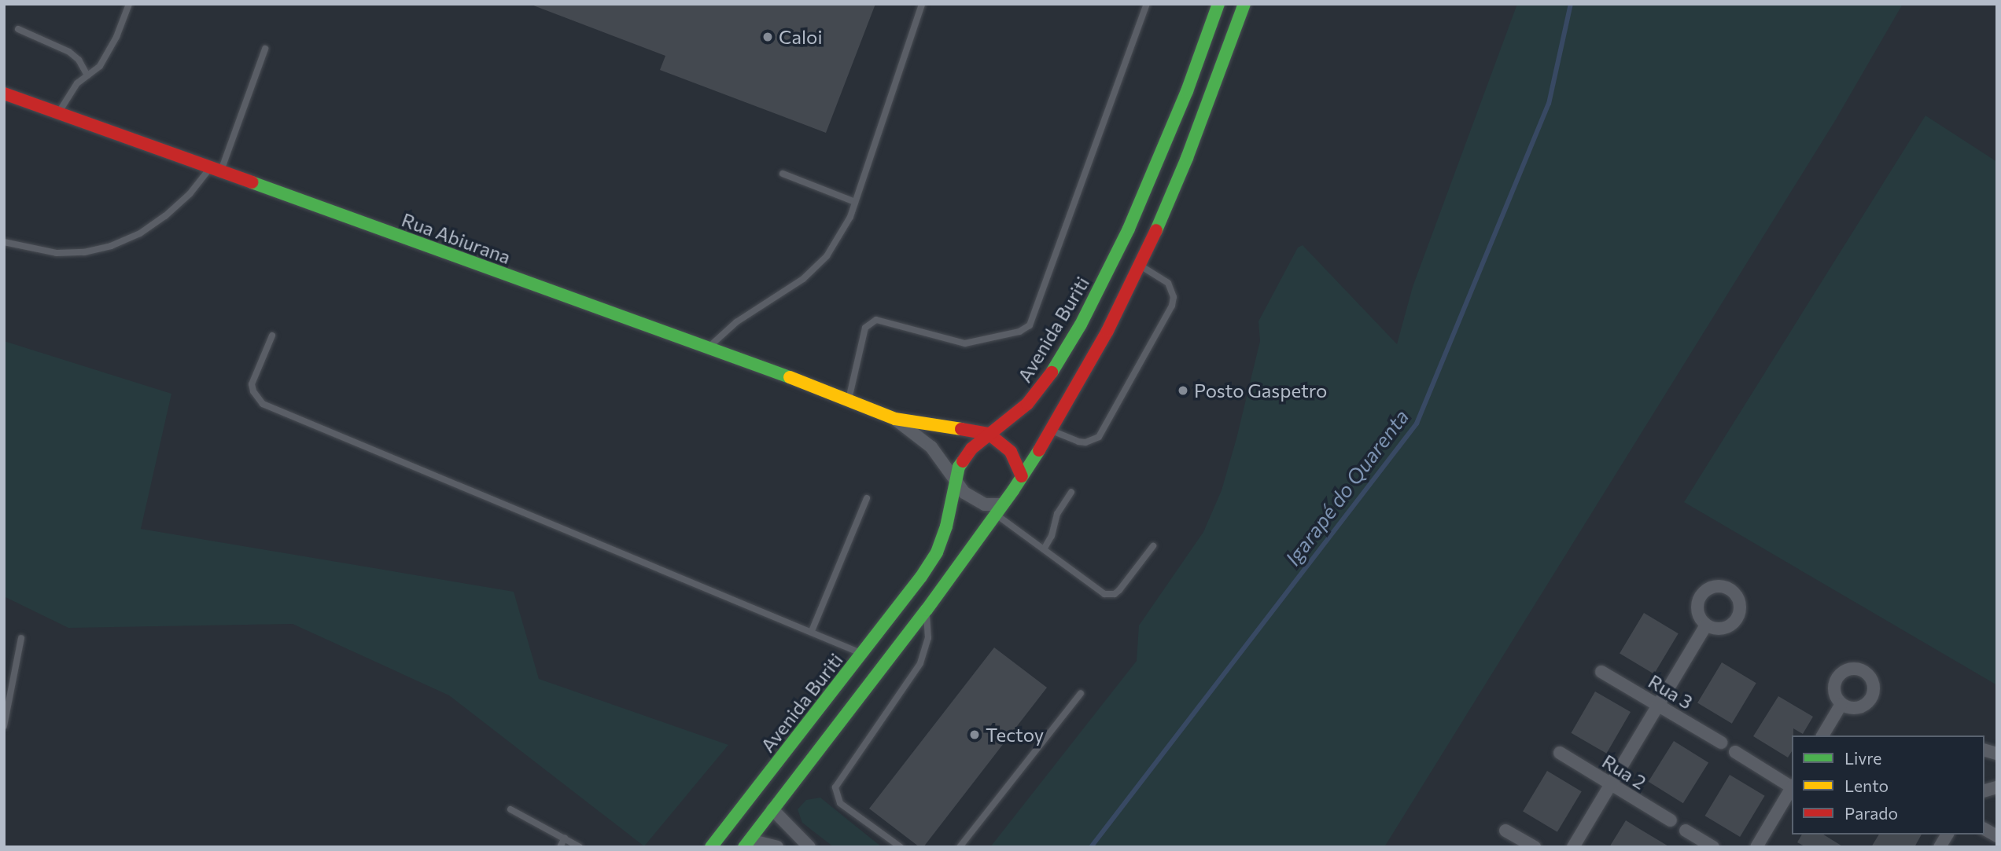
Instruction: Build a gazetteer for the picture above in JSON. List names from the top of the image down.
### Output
{
  "streets": {
    "main road": ["Rua Abiurana", "Avenida Buriti"],
    "street": ["Rua 3", "Rua 2"]
  },
  "crossings": [
    ["Rua Abiurana", "Avenida Buriti"]
  ],
  "water": ["Igarapé do Quarenta"],
  "places": ["Caloi", "Posto Gaspetro", "Tectoy"],
  "legend": ["Livre", "Lento", "Parado"]
}
